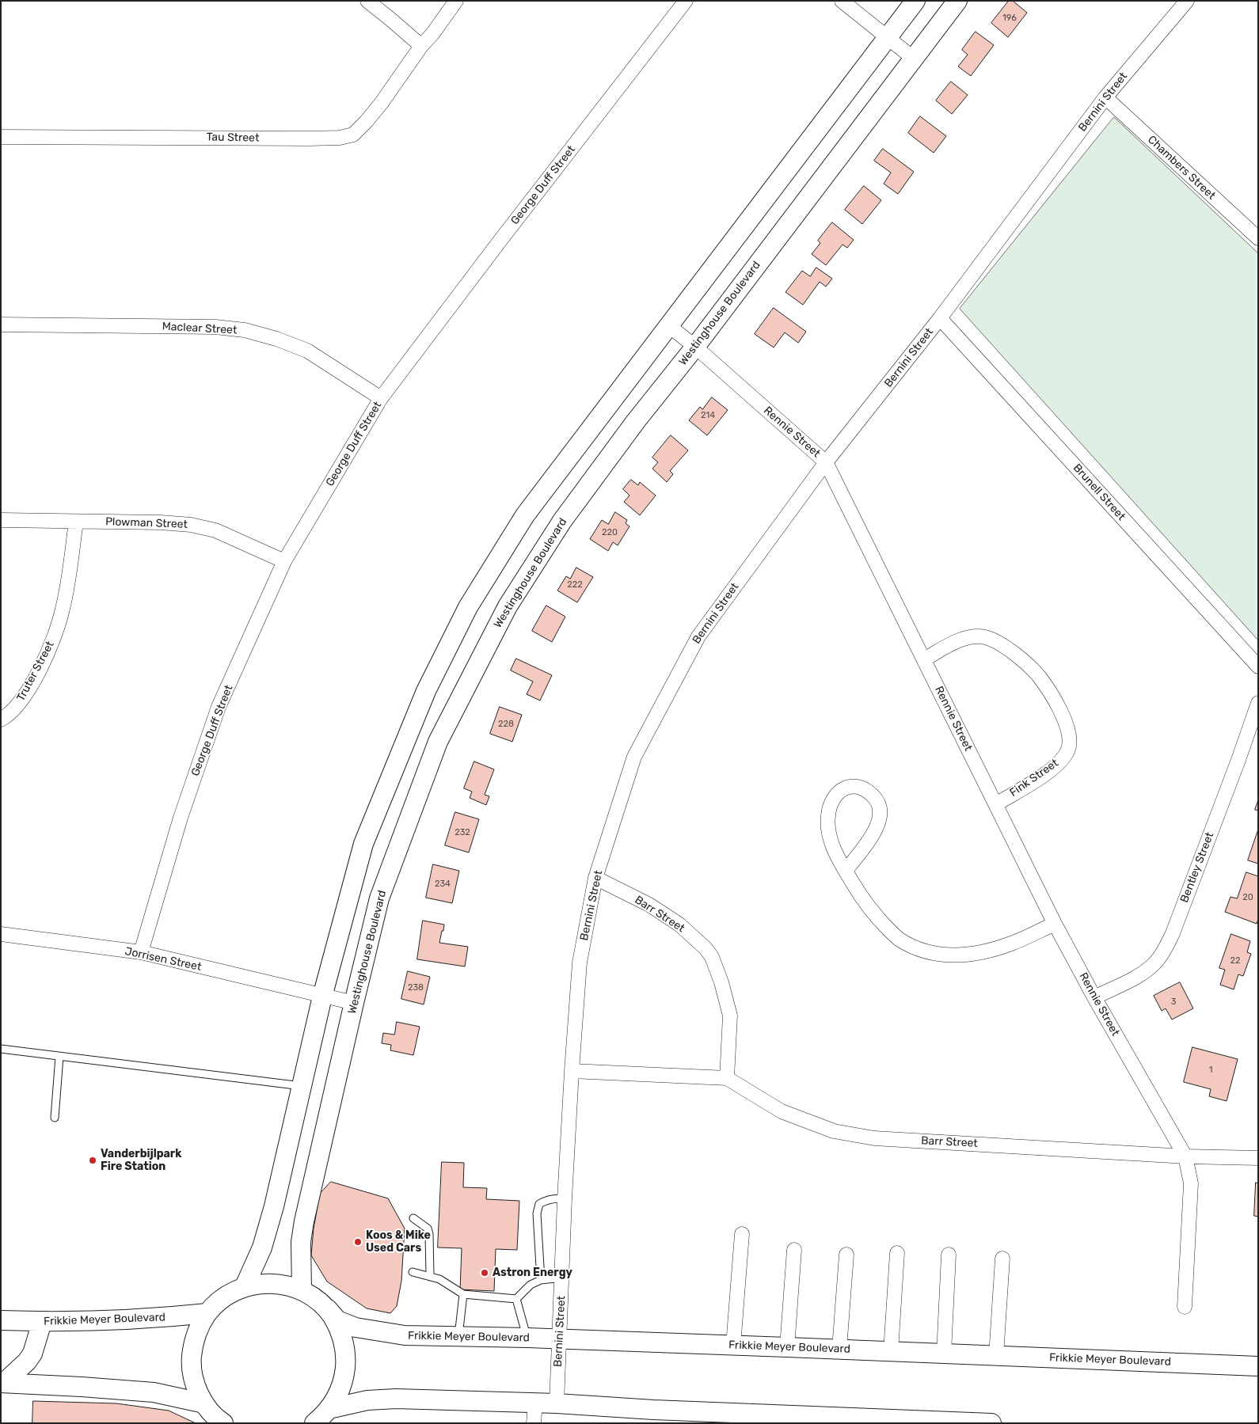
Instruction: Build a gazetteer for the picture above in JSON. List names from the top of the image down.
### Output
{
  "streets": {
    "street": [
      "Bernini Street",
      "Tau Street",
      "Chambers Street",
      "George Duff Street",
      "Westinghouse Boulevard",
      "Maclear Street",
      "Rennie Street",
      "Brunell Street",
      "Plowman Street",
      "Truter Street",
      "Fink Street",
      "Bentley Street",
      "Barr Street",
      "Jorrisen Street",
      "Frikkie Meyer Boulevard"
    ]
  },
  "crossings": [
    ["Bernini Street", "Chambers Street"],
    ["Bernini Street", "Rennie Street"],
    ["Bernini Street", "Brunell Street"],
    ["Bernini Street", "Barr Street"],
    ["Bernini Street", "Frikkie Meyer Boulevard"],
    ["George Duff Street", "Maclear Street"],
    ["George Duff Street", "Plowman Street"],
    ["George Duff Street", "Jorrisen Street"],
    ["Westinghouse Boulevard", "Rennie Street"],
    ["Westinghouse Boulevard", "Jorrisen Street"],
    ["Westinghouse Boulevard", "Frikkie Meyer Boulevard"],
    ["Rennie Street", "Fink Street"],
    ["Rennie Street", "Bentley Street"],
    ["Rennie Street", "Barr Street"],
    ["Plowman Street", "Truter Street"]
  ],
  "places": ["Vanderbijlpark Fire Station", "Koos & Mike Used Cars", "Astron Energy"],
  "house_numbers": [
    "196",
    "214",
    "220",
    "222",
    "228",
    "232",
    "234",
    "20",
    "22",
    "238",
    "3",
    "1"
  ]
}
